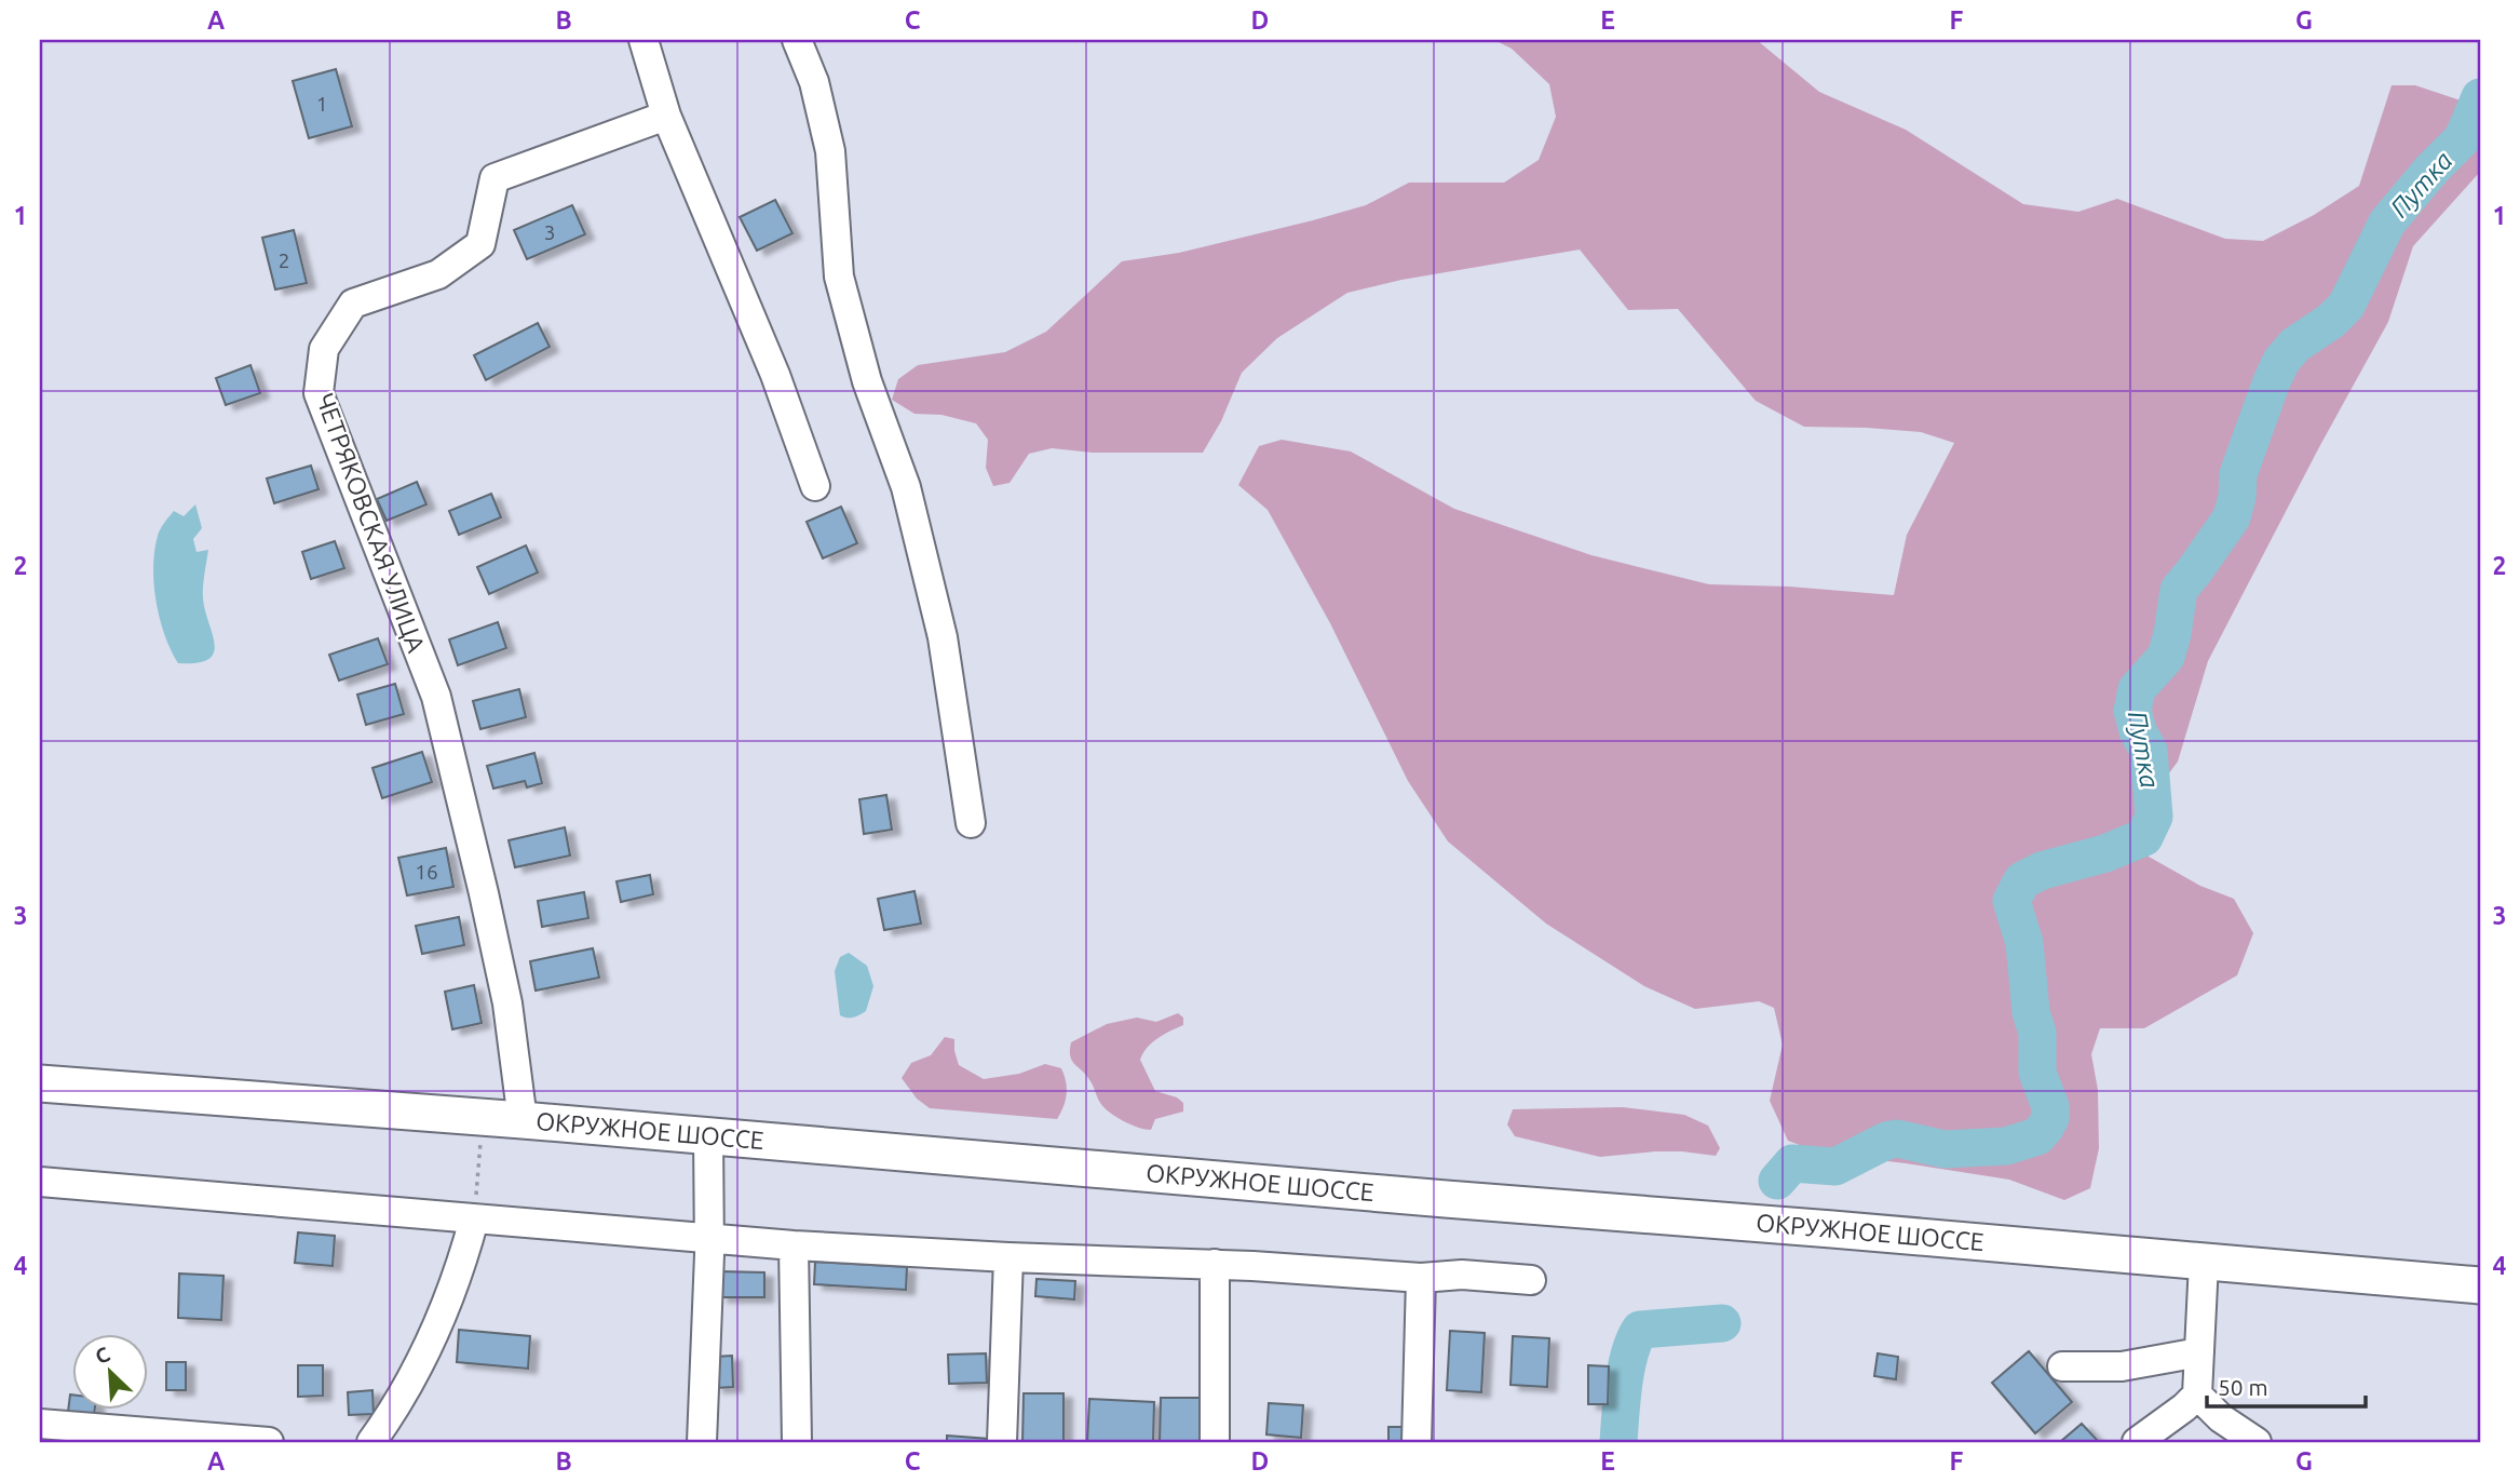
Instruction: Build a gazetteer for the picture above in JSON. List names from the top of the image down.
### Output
{
  "streets": {
    "main road": ["ОКРУЖНОЕ ШОССЕ"],
    "street": ["ЧЕТРЯКОВСКАЯ УЛИЦА"]
  },
  "crossings": [
    ["ЧЕТРЯКОВСКАЯ УЛИЦА", "ОКРУЖНОЕ ШОССЕ"]
  ],
  "water": ["Путка"],
  "house_numbers": [
    "1",
    "3",
    "2",
    "16"
  ],
  "scale_bar": "50 m",
  "north": "top left",
  "grid": {
    "columns": [
      "A",
      "B",
      "C",
      "D",
      "E",
      "F",
      "G"
    ],
    "rows": [
      "1",
      "2",
      "3",
      "4"
    ]
  }
}
